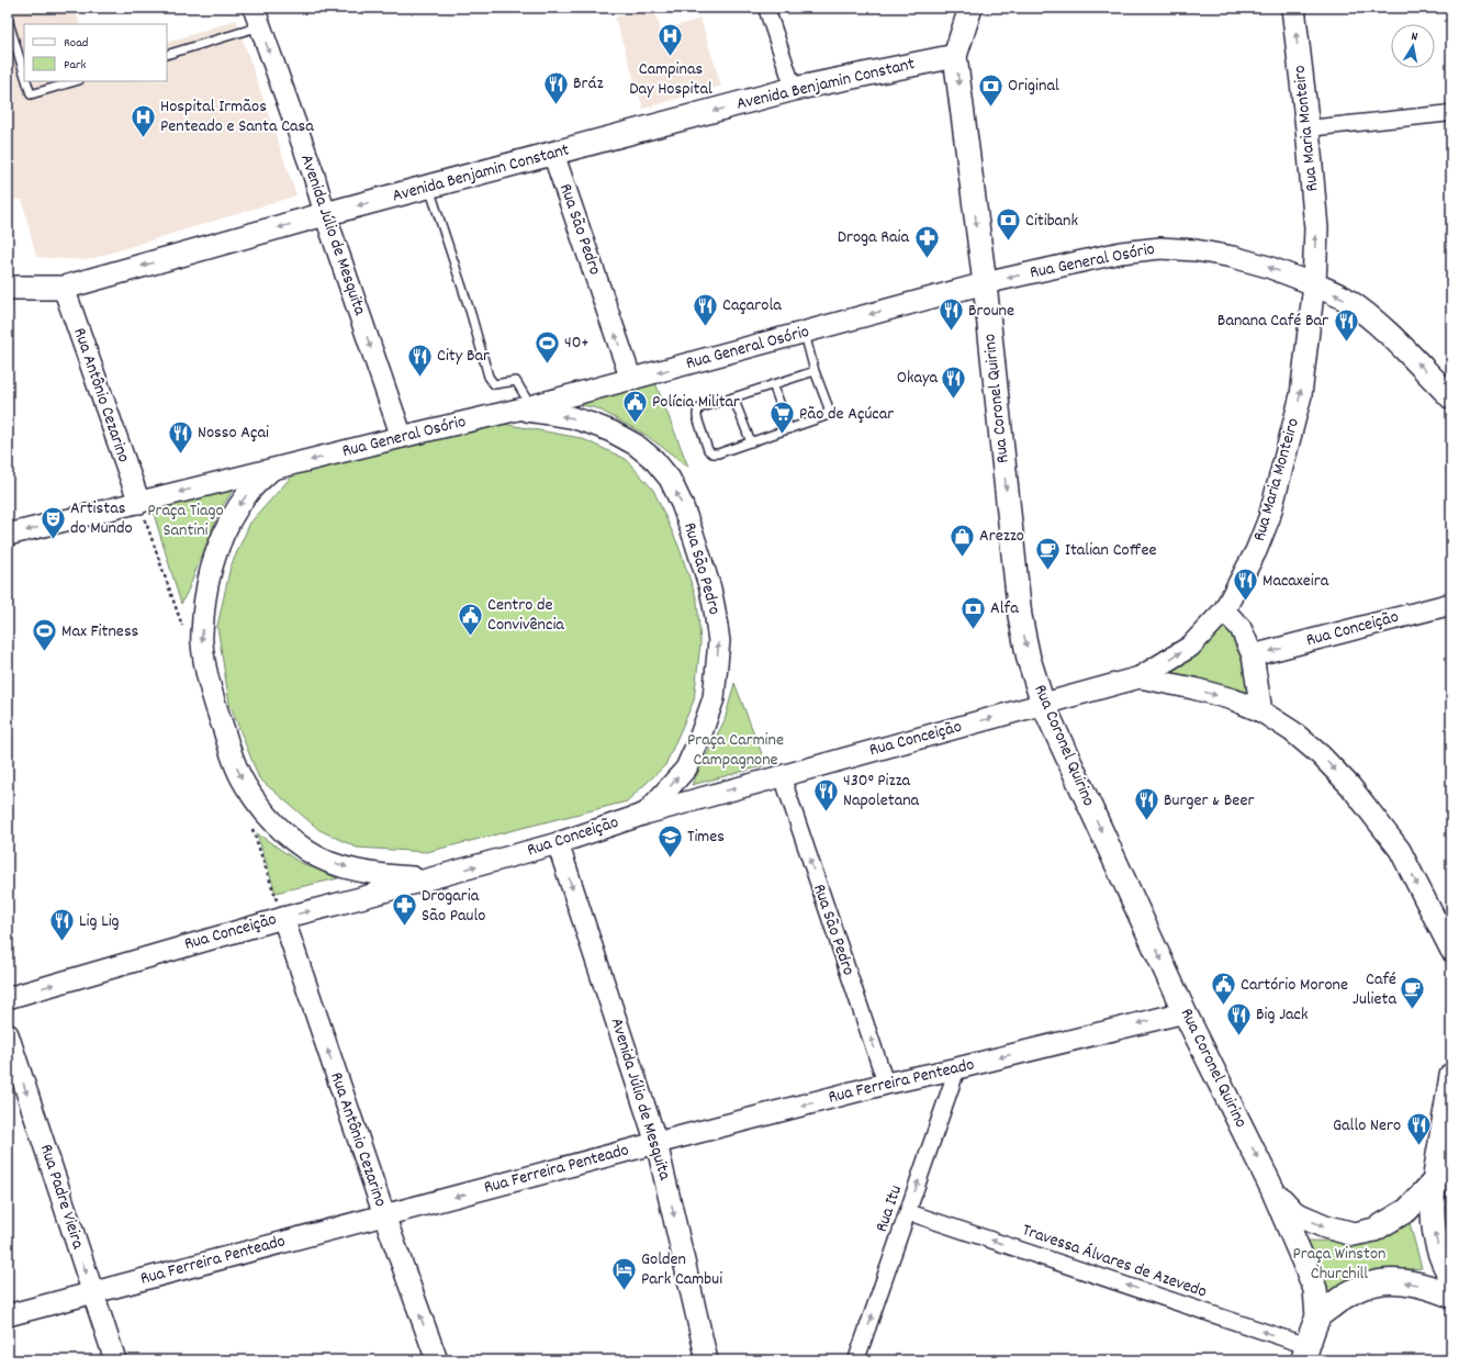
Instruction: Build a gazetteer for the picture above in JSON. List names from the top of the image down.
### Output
{
  "streets": {
    "highway": ["Rua Coronel Quirino"],
    "main road": [
      "Avenida Benjamin Constant",
      "Rua Maria Monteiro",
      "Rua São Pedro",
      "Avenida Júlio de Mesquita",
      "Rua General Osório",
      "Rua Antônio Cezarino",
      "Rua Conceição",
      "Rua Ferreira Penteado",
      "Rua Padre Vieira"
    ],
    "street": ["Rua Itu", "Travessa Álvares de Azevedo"]
  },
  "crossings": [
    ["Avenida Benjamin Constant", "Rua São Pedro"],
    ["Avenida Benjamin Constant", "Avenida Júlio de Mesquita"],
    ["Avenida Benjamin Constant", "Rua Antônio Cezarino"],
    ["Avenida Benjamin Constant", "Rua Coronel Quirino"],
    ["Rua Maria Monteiro", "Rua General Osório"],
    ["Rua Maria Monteiro", "Rua Conceição"],
    ["Rua São Pedro", "Rua General Osório"],
    ["Rua São Pedro", "Rua Conceição"],
    ["Rua São Pedro", "Rua Ferreira Penteado"],
    ["Avenida Júlio de Mesquita", "Rua General Osório"],
    ["Avenida Júlio de Mesquita", "Rua Conceição"],
    ["Avenida Júlio de Mesquita", "Rua Ferreira Penteado"],
    ["Rua General Osório", "Rua Antônio Cezarino"],
    ["Rua General Osório", "Rua Coronel Quirino"],
    ["Rua Antônio Cezarino", "Rua Conceição"],
    ["Rua Antônio Cezarino", "Rua Ferreira Penteado"],
    ["Rua Coronel Quirino", "Rua Conceição"],
    ["Rua Coronel Quirino", "Rua Ferreira Penteado"],
    ["Rua Coronel Quirino", "Travessa Álvares de Azevedo"],
    ["Rua Ferreira Penteado", "Rua Padre Vieira"],
    ["Rua Ferreira Penteado", "Rua Itu"],
    ["Rua Itu", "Travessa Álvares de Azevedo"]
  ],
  "one_way": [
    "Avenida Benjamin Constant",
    "Rua Maria Monteiro",
    "Rua São Pedro",
    "Avenida Júlio de Mesquita",
    "Rua General Osório",
    "Rua Antônio Cezarino",
    "Rua Coronel Quirino",
    "Rua Ferreira Penteado",
    "Rua Padre Vieira",
    "Rua Itu",
    "Travessa Álvares de Azevedo"
  ],
  "parks": ["Praça Tiago Santini", "Praça Carmine Campagnone", "Praça Winston Churchill"],
  "places": {
    "hospital": ["Campinas Day Hospital", "Hospital Irmãos Penteado e Santa Casa"],
    "restaurant": [
      "Bráz",
      "Caçarola",
      "Broune",
      "Banana Café Bar",
      "City Bar",
      "Okaya",
      "Nosso Açai",
      "Macaxeira",
      "430° Pizza Napoletana",
      "Burger & Beer",
      "Lig Lig",
      "Big Jack",
      "Gallo Nero"
    ],
    "bank": ["Original", "Citibank", "Alfa"],
    "pharmacy": ["Droga Raia", "Drogaria São Paulo"],
    "sports": ["40+", "Max Fitness"],
    "public building": ["Polícia Militar", "Centro de Convivência", "Cartório Morone"],
    "supermarket": ["Pão de Açúcar"],
    "theatre": ["Artistas do Mundo"],
    "shop": ["Arezzo"],
    "cafe": ["Italian Coffee", "Café Julieta"],
    "school or university": ["Times"],
    "hotel": ["Golden Park Cambui"]
  },
  "legend": ["Road", "Park"],
  "north": "top"
}
